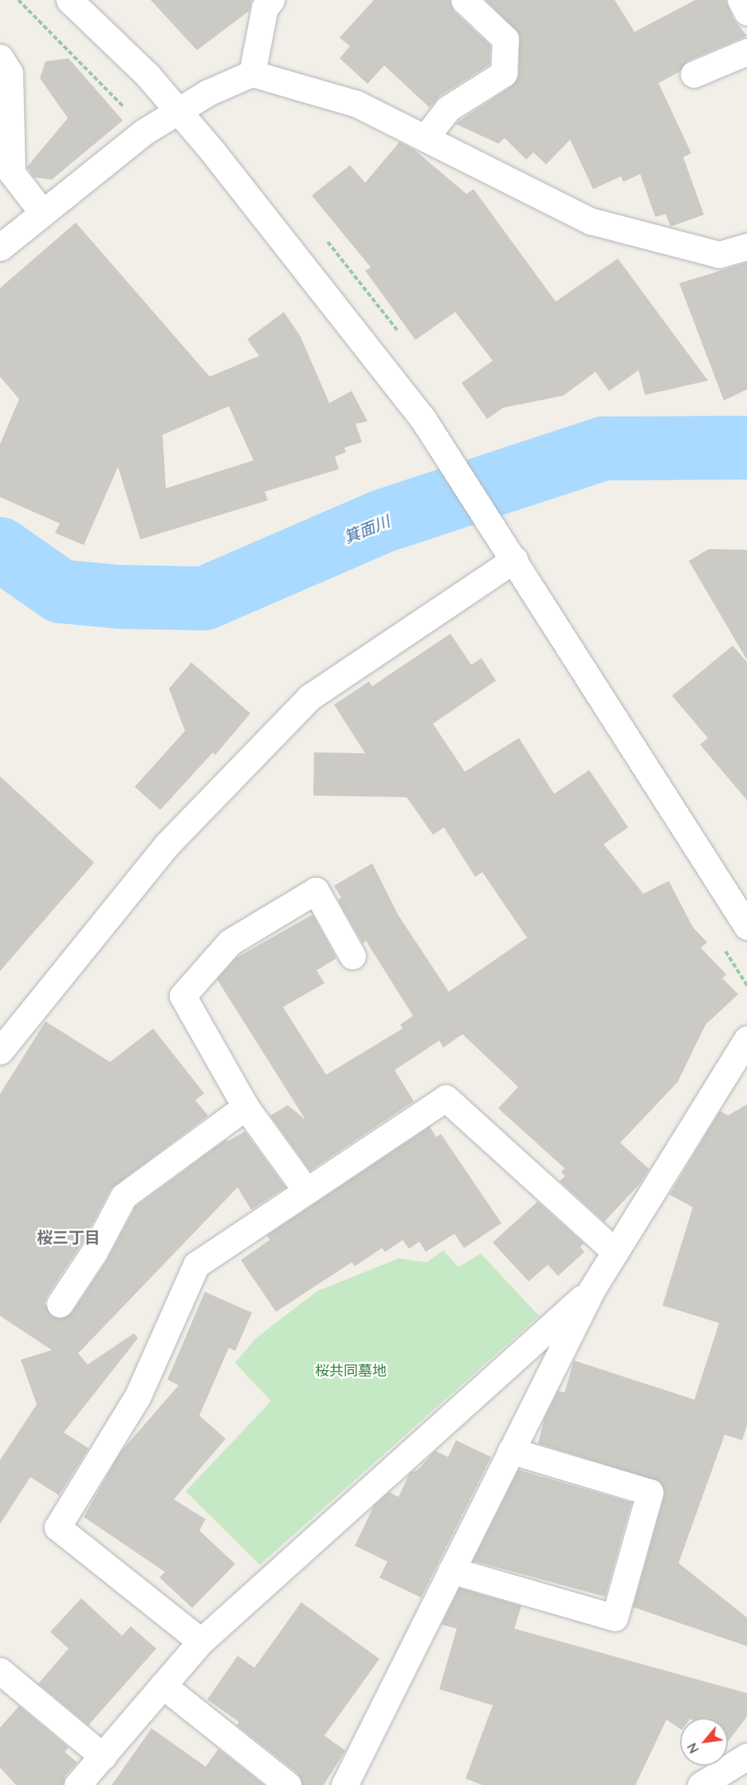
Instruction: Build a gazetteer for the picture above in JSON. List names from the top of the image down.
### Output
{
  "districts": ["桜三丁目"],
  "water": ["箕面川"],
  "parks": ["桜共同墓地"],
  "north": "bottom left"
}
